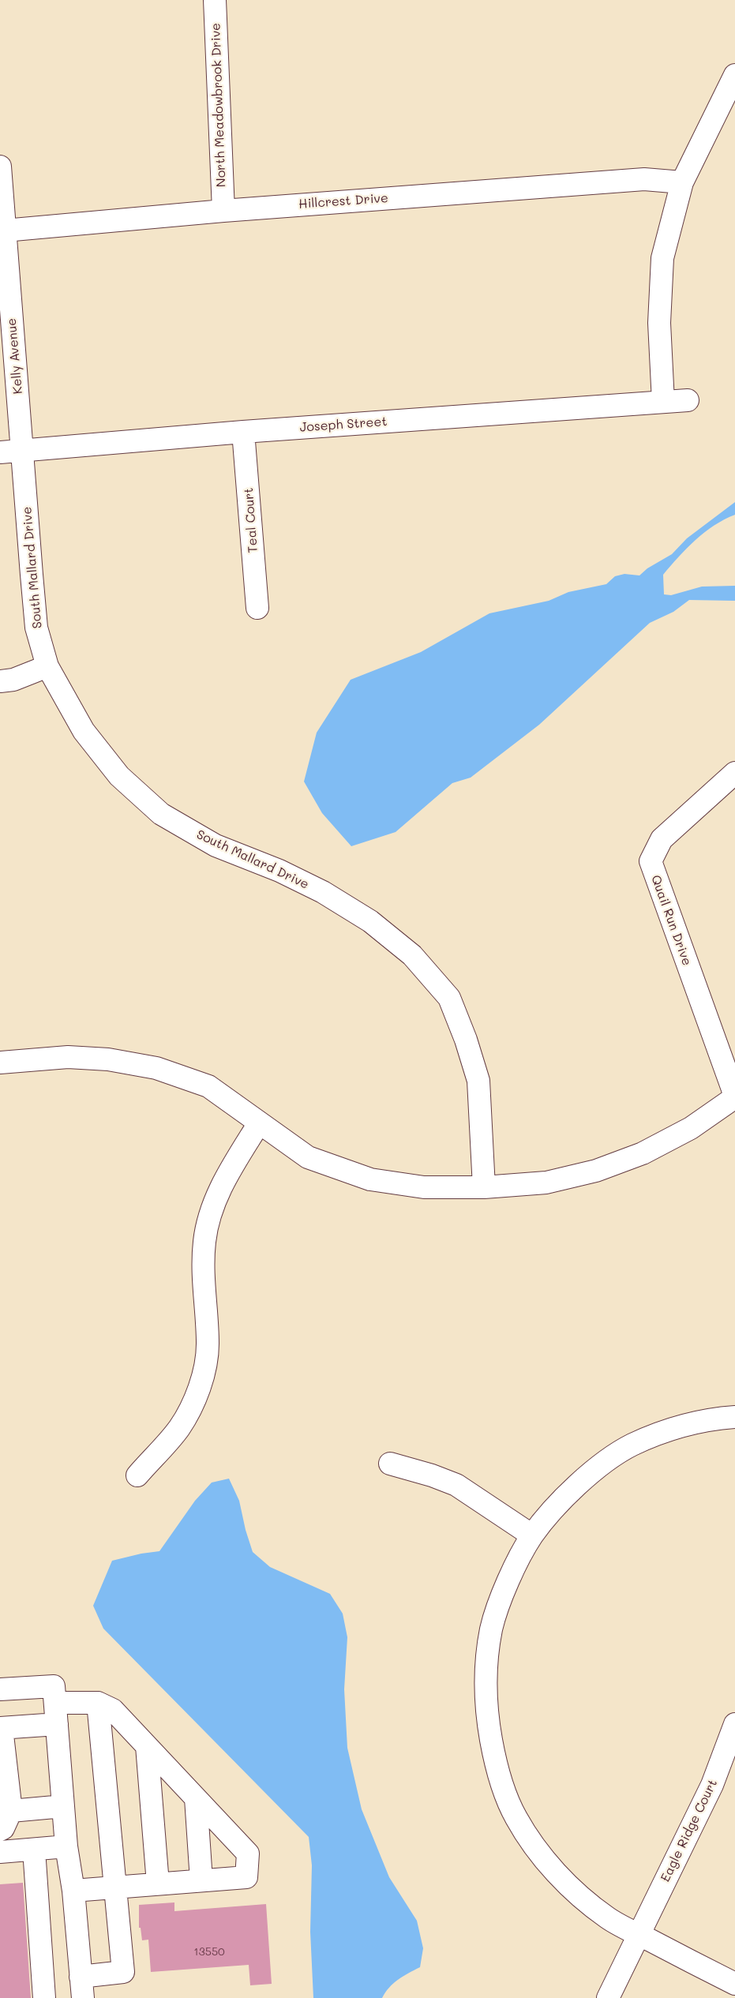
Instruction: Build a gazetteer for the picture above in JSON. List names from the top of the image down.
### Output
{
  "streets": {
    "street": [
      "North Meadowbrook Drive",
      "Hillcrest Drive",
      "Kelly Avenue",
      "Joseph Street",
      "Teal Court",
      "South Mallard Drive",
      "Quail Run Drive",
      "Eagle Ridge Court"
    ]
  },
  "crossings": [
    ["North Meadowbrook Drive", "Hillcrest Drive"],
    ["Hillcrest Drive", "Kelly Avenue"],
    ["Kelly Avenue", "Joseph Street"],
    ["Kelly Avenue", "South Mallard Drive"],
    ["Joseph Street", "Teal Court"],
    ["Joseph Street", "South Mallard Drive"]
  ],
  "house_numbers": ["13550"]
}
